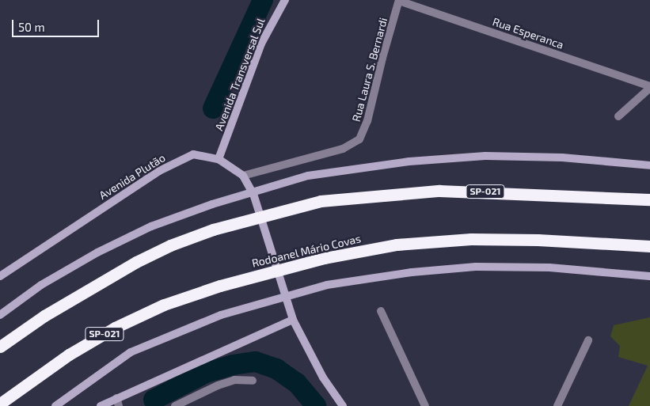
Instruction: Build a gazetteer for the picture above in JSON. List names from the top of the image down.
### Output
{
  "streets": {
    "highway": ["SP-021", "Rodoanel Mário Covas"],
    "main road": ["Avenida Transversal Sul", "Avenida Plutão"],
    "street": ["Rua Esperanca", "Rua Laura S. Bernardi"]
  },
  "crossings": [
    ["Rua Esperanca", "Rua Laura S. Bernardi"],
    ["Rua Laura S. Bernardi", "Avenida Plutão"],
    ["Avenida Transversal Sul", "Avenida Plutão"]
  ],
  "scale_bar": "50 m"
}
